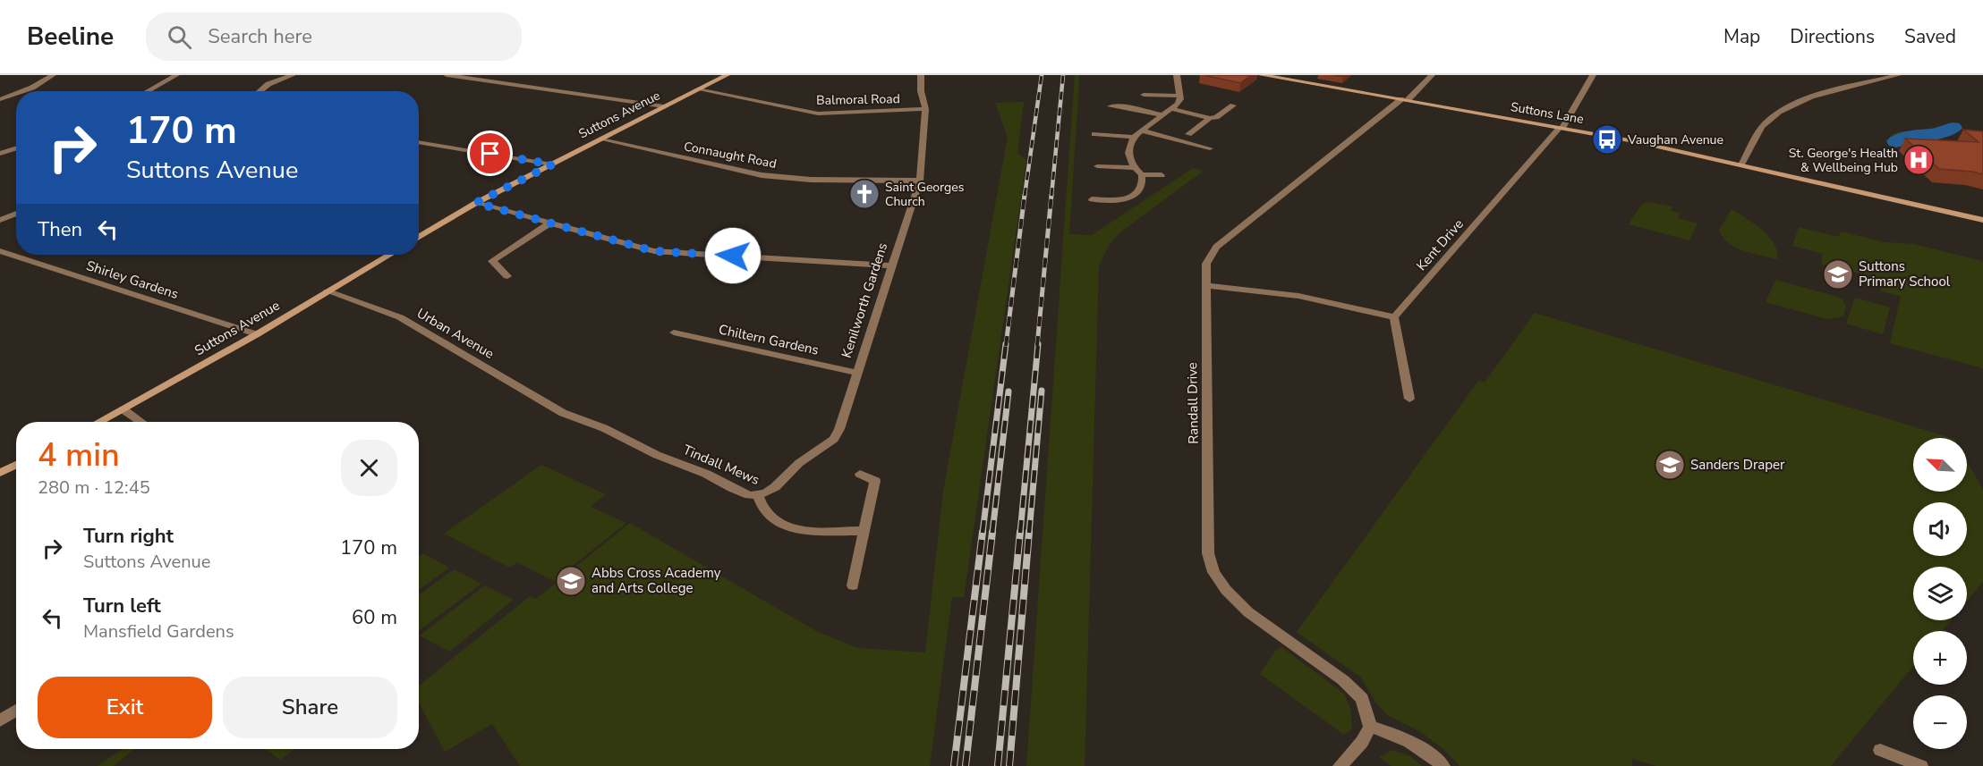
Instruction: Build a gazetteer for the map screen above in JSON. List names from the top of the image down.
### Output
{
  "streets": {
    "street": [
      "Balmoral Road",
      "Suttons Lane",
      "Suttons Avenue",
      "Connaught Road",
      "Kent Drive",
      "Shirley Gardens",
      "Kenilworth Gardens",
      "Urban Avenue",
      "Chiltern Gardens",
      "Randall Drive",
      "Tindall Mews"
    ]
  },
  "crossings": [
    ["Balmoral Road", "Suttons Avenue"],
    ["Balmoral Road", "Kenilworth Gardens"],
    ["Suttons Lane", "Kent Drive"],
    ["Suttons Lane", "Randall Drive"],
    ["Suttons Avenue", "Connaught Road"],
    ["Suttons Avenue", "Shirley Gardens"],
    ["Suttons Avenue", "Urban Avenue"],
    ["Connaught Road", "Kenilworth Gardens"],
    ["Kenilworth Gardens", "Chiltern Gardens"],
    ["Kenilworth Gardens", "Tindall Mews"],
    ["Urban Avenue", "Tindall Mews"]
  ],
  "places": {
    "bus stop": ["Vaughan Avenue"],
    "hospital": ["St. George's Health & Wellbeing Hub"],
    "church": ["Saint Georges Church"],
    "school or university": ["Suttons Primary School", "Sanders Draper", "Abbs Cross Academy and Arts College"]
  },
  "north": "top left",
  "page": {
    "header": "Beeline",
    "search": "Search here",
    "nav": ["Map", "Directions", "Saved"],
    "turn": ["170 m", "Suttons Avenue"],
    "then": "Then",
    "heading": ["4 min", "280 m · 12:45"],
    "map_buttons": ["+", "−"],
    "list": [
      {
        "name": "Turn right",
        "note": "Suttons Avenue",
        "value": "170 m"
      },
      {
        "name": "Turn left",
        "note": "Mansfield Gardens",
        "value": "60 m"
      }
    ],
    "buttons": ["Exit", "Share"]
  }
}
